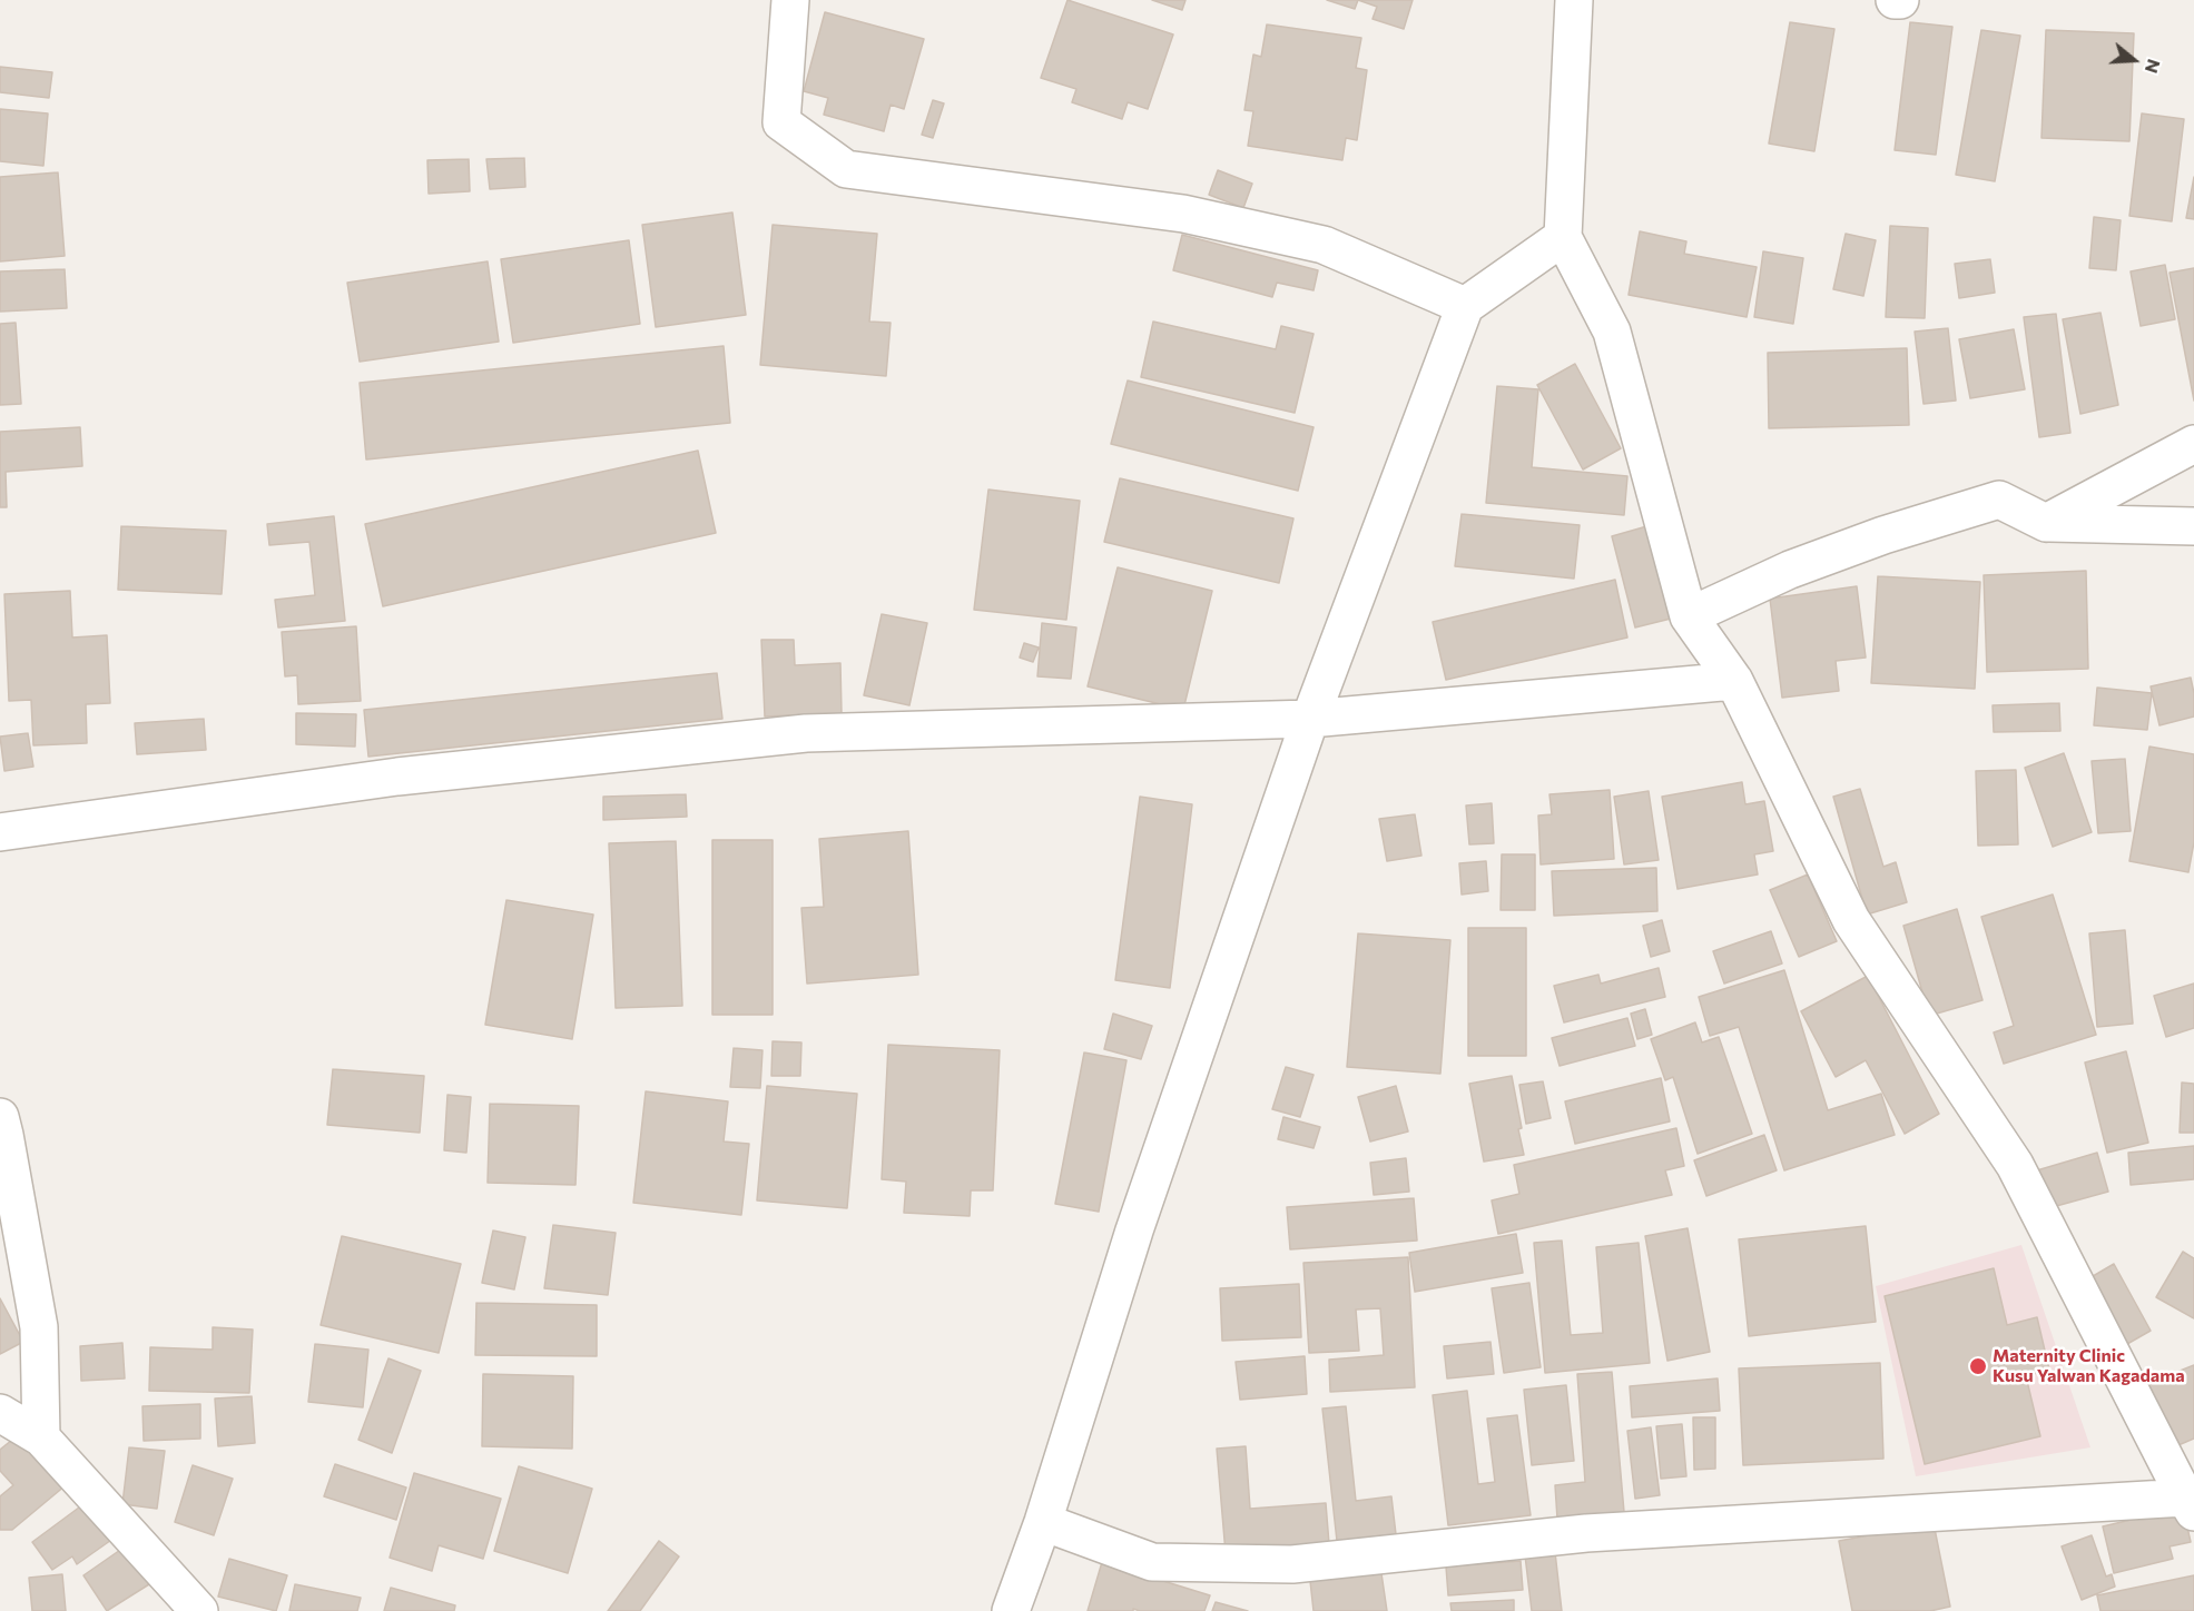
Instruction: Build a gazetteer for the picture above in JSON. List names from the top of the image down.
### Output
{
  "places": ["Maternity Clinic Kusu Yalwan Kagadama"],
  "north": "right"
}
